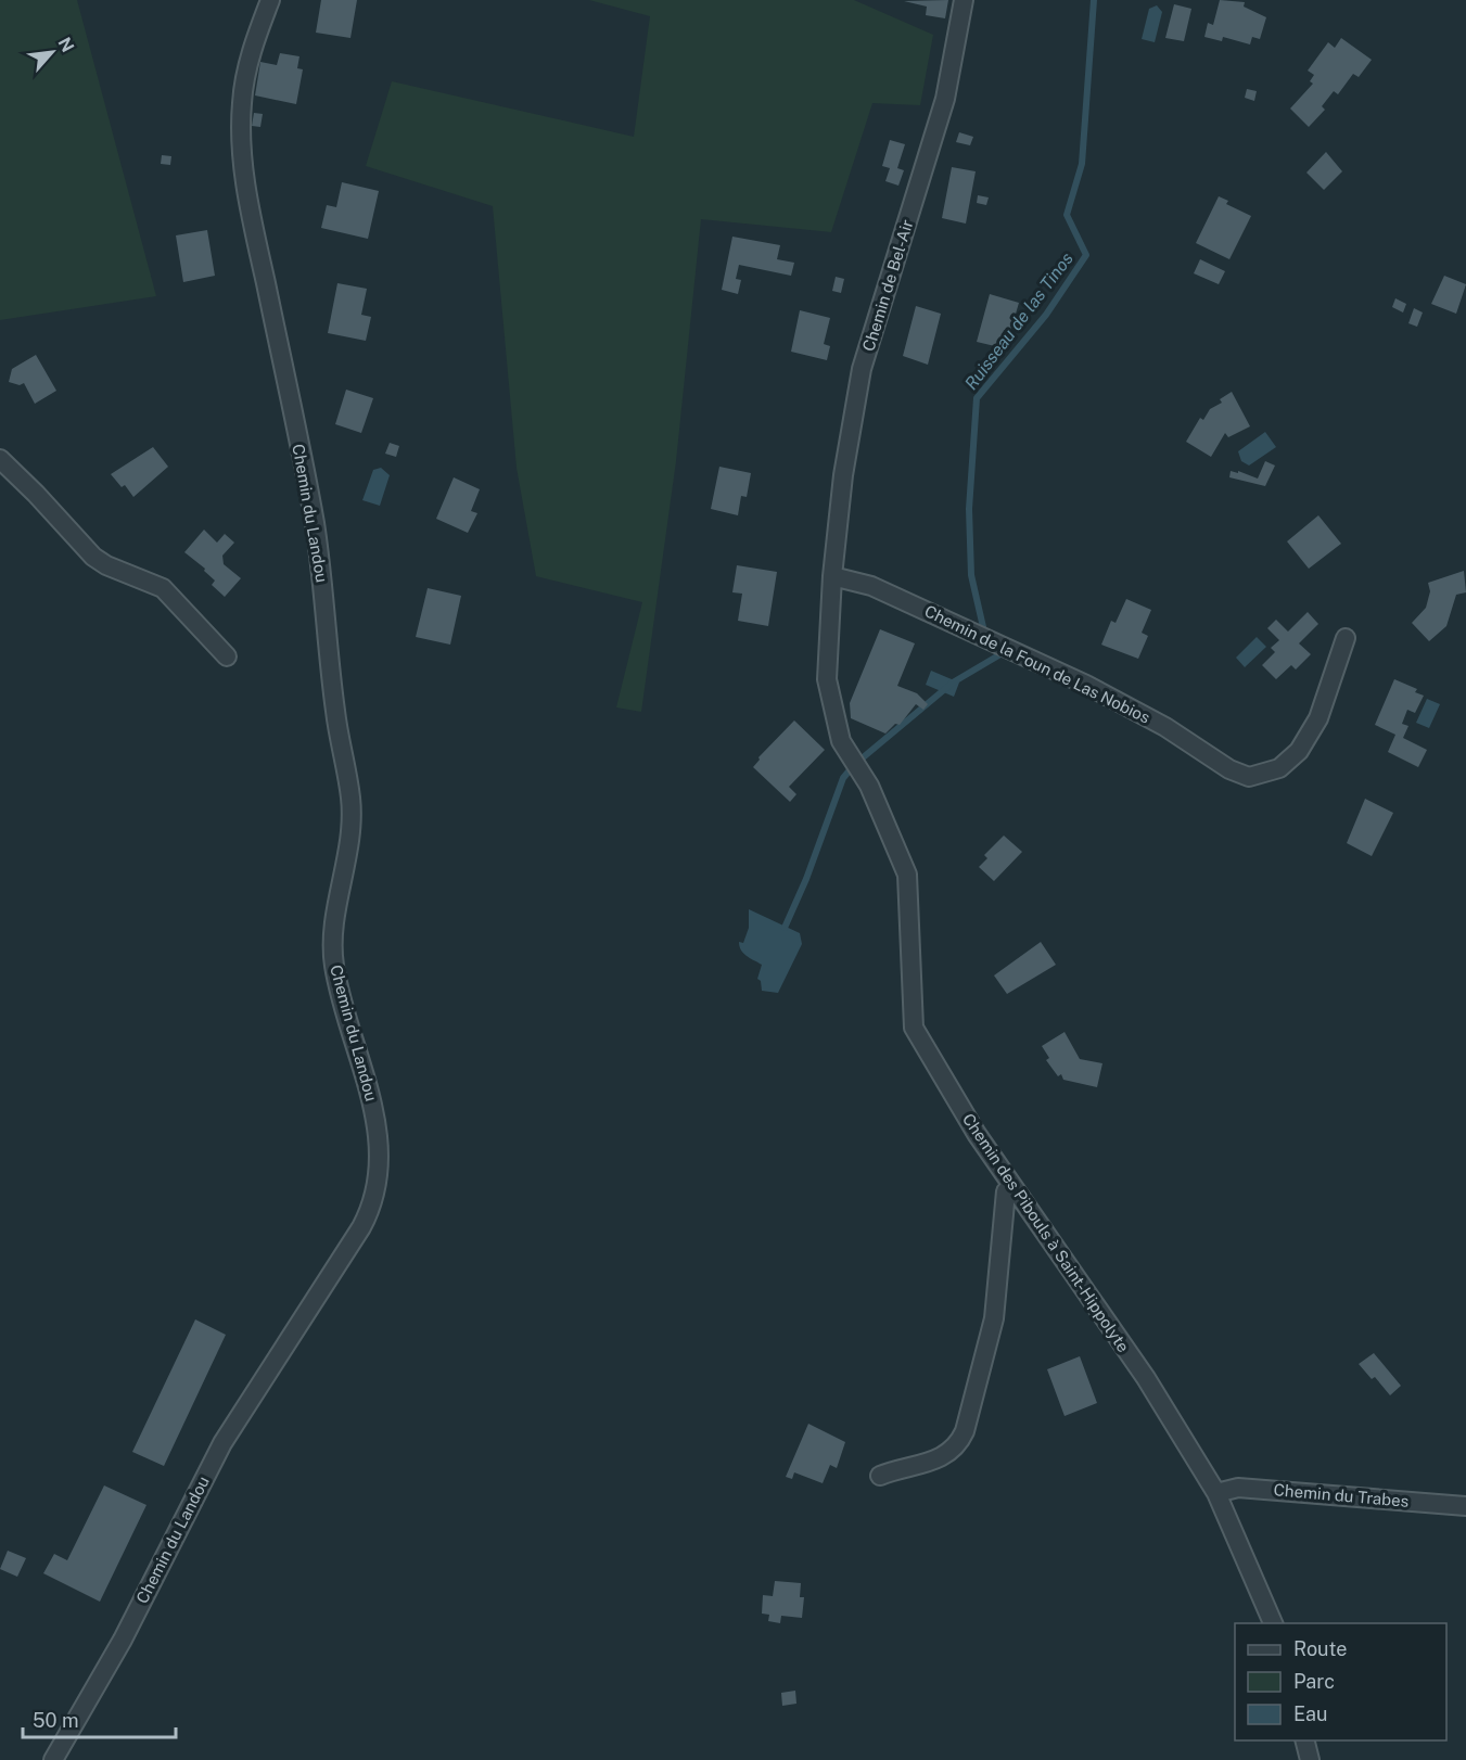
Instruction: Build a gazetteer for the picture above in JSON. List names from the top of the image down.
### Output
{
  "streets": {
    "street": [
      "Chemin de Bel-Air",
      "Chemin du Landou",
      "Chemin de la Foun de Las Nobios",
      "Chemin des Pibouls à Saint-Hippolyte",
      "Chemin du Trabes"
    ]
  },
  "crossings": [
    ["Chemin de Bel-Air", "Chemin de la Foun de Las Nobios"],
    ["Chemin de Bel-Air", "Chemin des Pibouls à Saint-Hippolyte"],
    ["Chemin des Pibouls à Saint-Hippolyte", "Chemin du Trabes"]
  ],
  "water": ["Ruisseau de las Tinos"],
  "legend": ["Route", "Parc", "Eau"],
  "scale_bar": "50 m",
  "north": "top right"
}
